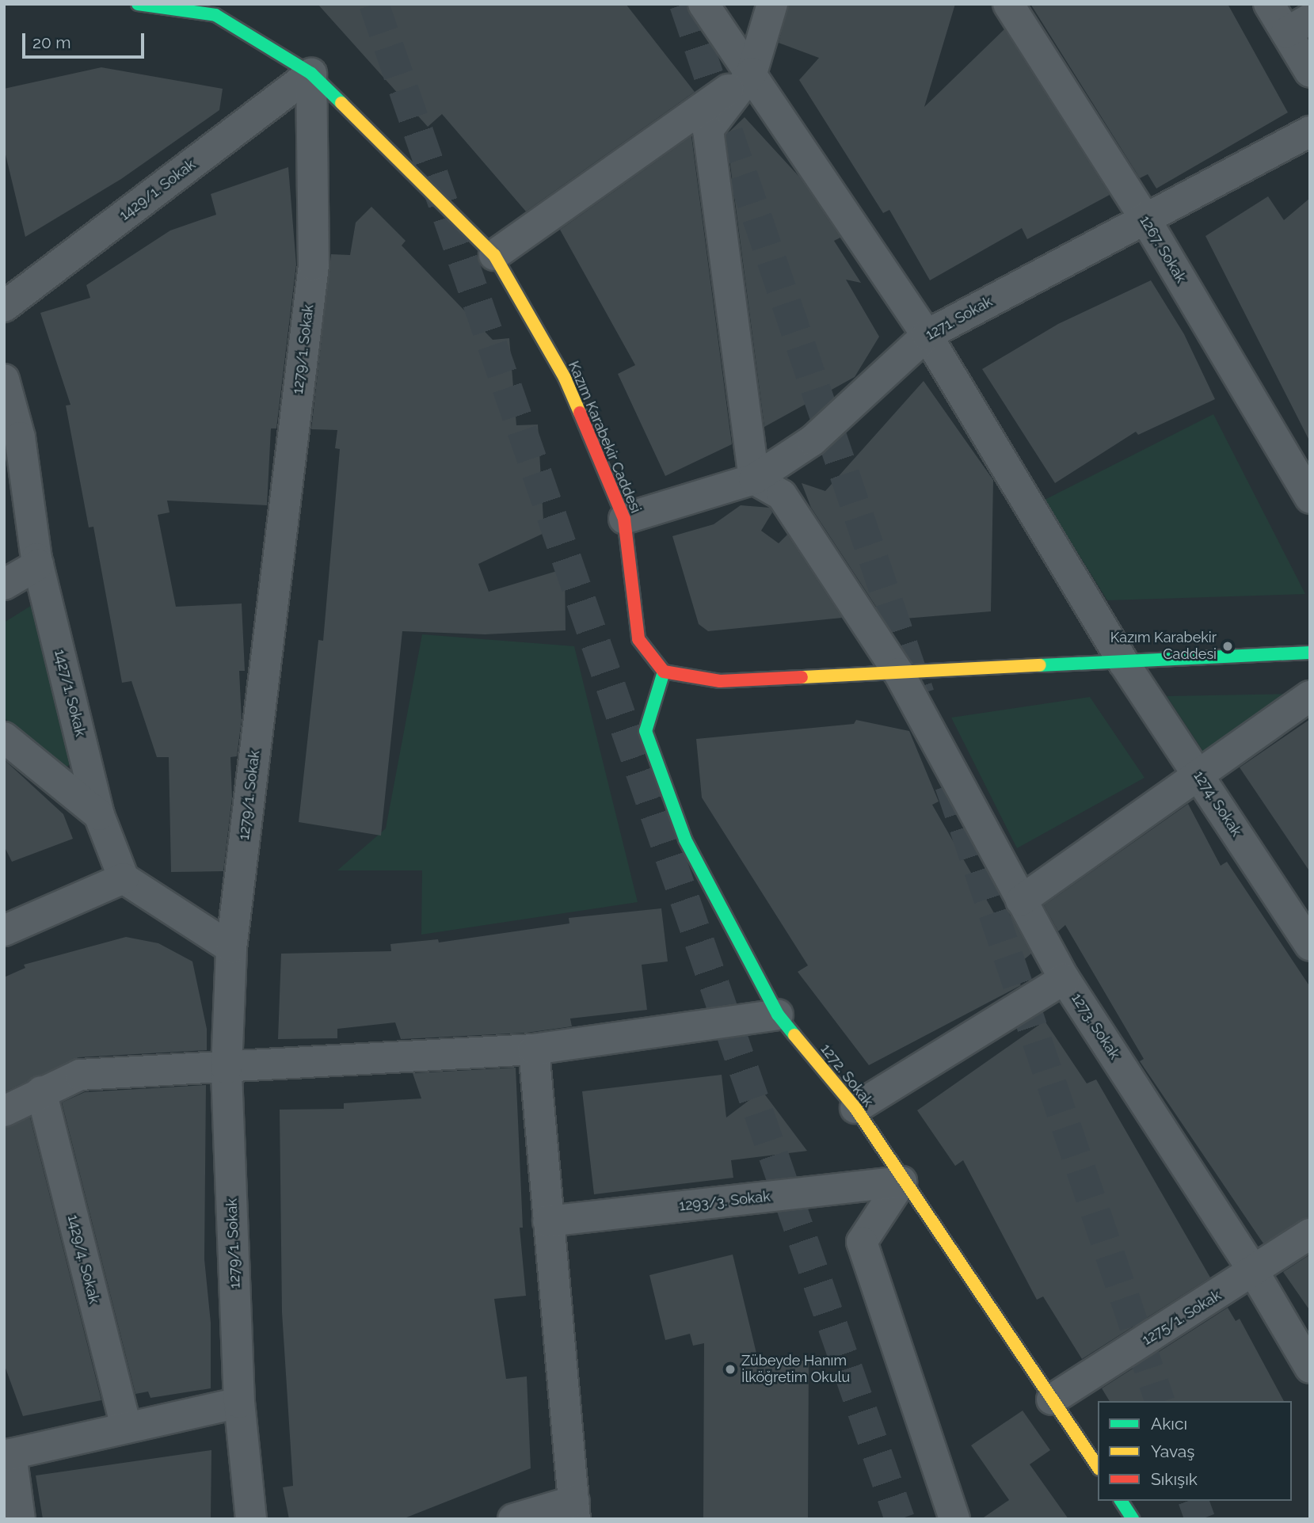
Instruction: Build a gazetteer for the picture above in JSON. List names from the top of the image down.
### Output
{
  "streets": {
    "main road": ["Kazım Karabekir Caddesi", "1272. Sokak"],
    "street": [
      "1429/1. Sokak",
      "1267. Sokak",
      "1271. Sokak",
      "1279/1. Sokak",
      "1427/1. Sokak",
      "1274. Sokak",
      "1273. Sokak",
      "1293/3. Sokak",
      "1429/4. Sokak",
      "1275/1. Sokak"
    ]
  },
  "crossings": [
    ["1429/1. Sokak", "1279/1. Sokak"],
    ["1429/1. Sokak", "Kazım Karabekir Caddesi"],
    ["1267. Sokak", "1271. Sokak"],
    ["1271. Sokak", "Kazım Karabekir Caddesi"],
    ["1271. Sokak", "1274. Sokak"],
    ["1271. Sokak", "1273. Sokak"],
    ["1279/1. Sokak", "Kazım Karabekir Caddesi"],
    ["Kazım Karabekir Caddesi", "1272. Sokak"],
    ["1273. Sokak", "1275/1. Sokak"],
    ["1272. Sokak", "1293/3. Sokak"],
    ["1272. Sokak", "1275/1. Sokak"]
  ],
  "places": ["Kazım Karabekir Caddesi", "Zübeyde Hanım İlköğretim Okulu"],
  "legend": ["Akıcı", "Yavaş", "Sıkışık"],
  "scale_bar": "20 m"
}
